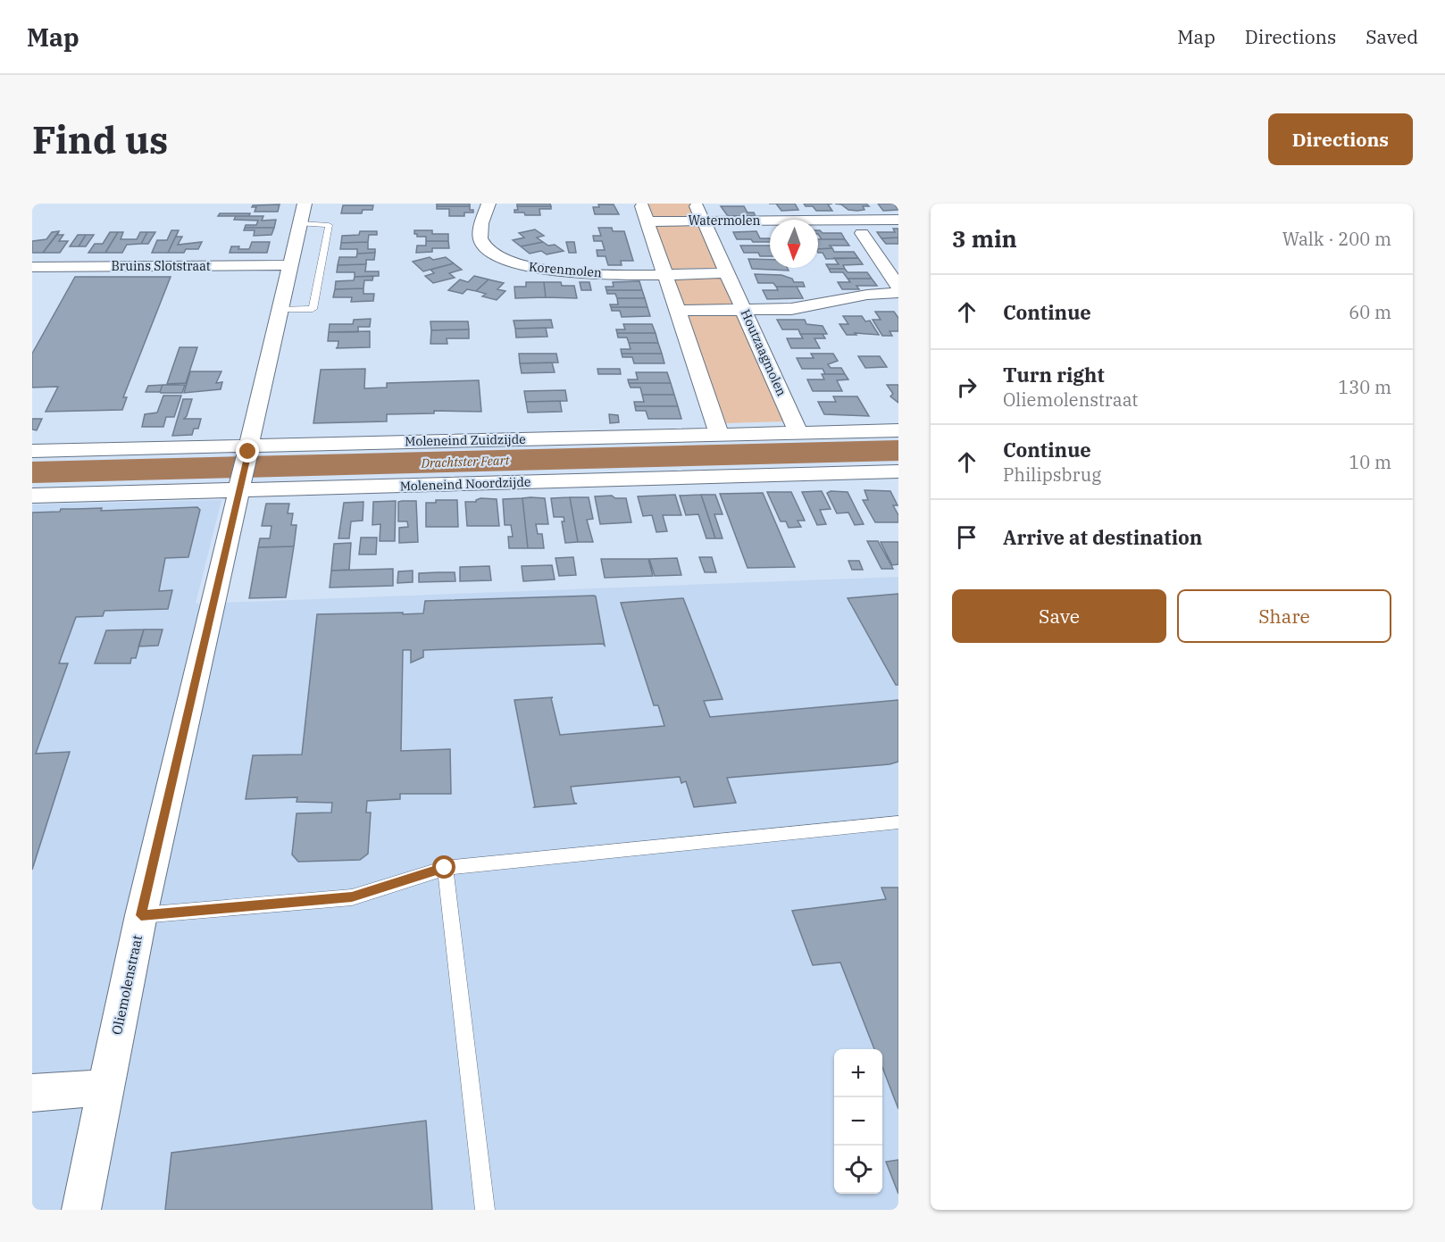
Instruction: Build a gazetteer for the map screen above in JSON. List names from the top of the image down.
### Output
{
  "streets": {
    "street": [
      "Watermolen",
      "Bruins Slotstraat",
      "Korenmolen",
      "Houtzaagmolen",
      "Moleneind Zuidzijde",
      "Moleneind Noordzijde",
      "Oliemolenstraat"
    ]
  },
  "crossings": [
    ["Watermolen", "Houtzaagmolen"],
    ["Bruins Slotstraat", "Oliemolenstraat"],
    ["Houtzaagmolen", "Moleneind Zuidzijde"],
    ["Moleneind Zuidzijde", "Oliemolenstraat"],
    ["Moleneind Noordzijde", "Oliemolenstraat"]
  ],
  "water": ["Drachtster Feart"],
  "north": "bottom",
  "page": {
    "header": "Map",
    "nav": ["Map", "Directions", "Saved"],
    "buttons": [
      "Directions",
      ["Save", "Share"]
    ],
    "title": "Find us",
    "heading": ["3 min", "Walk · 200 m"],
    "list": [
      ["Continue", "60 m"],
      ["Turn right", "Oliemolenstraat", "130 m"],
      ["Continue", "Philipsbrug", "10 m"],
      "Arrive at destination"
    ],
    "map_buttons": ["+", "−"]
  }
}
